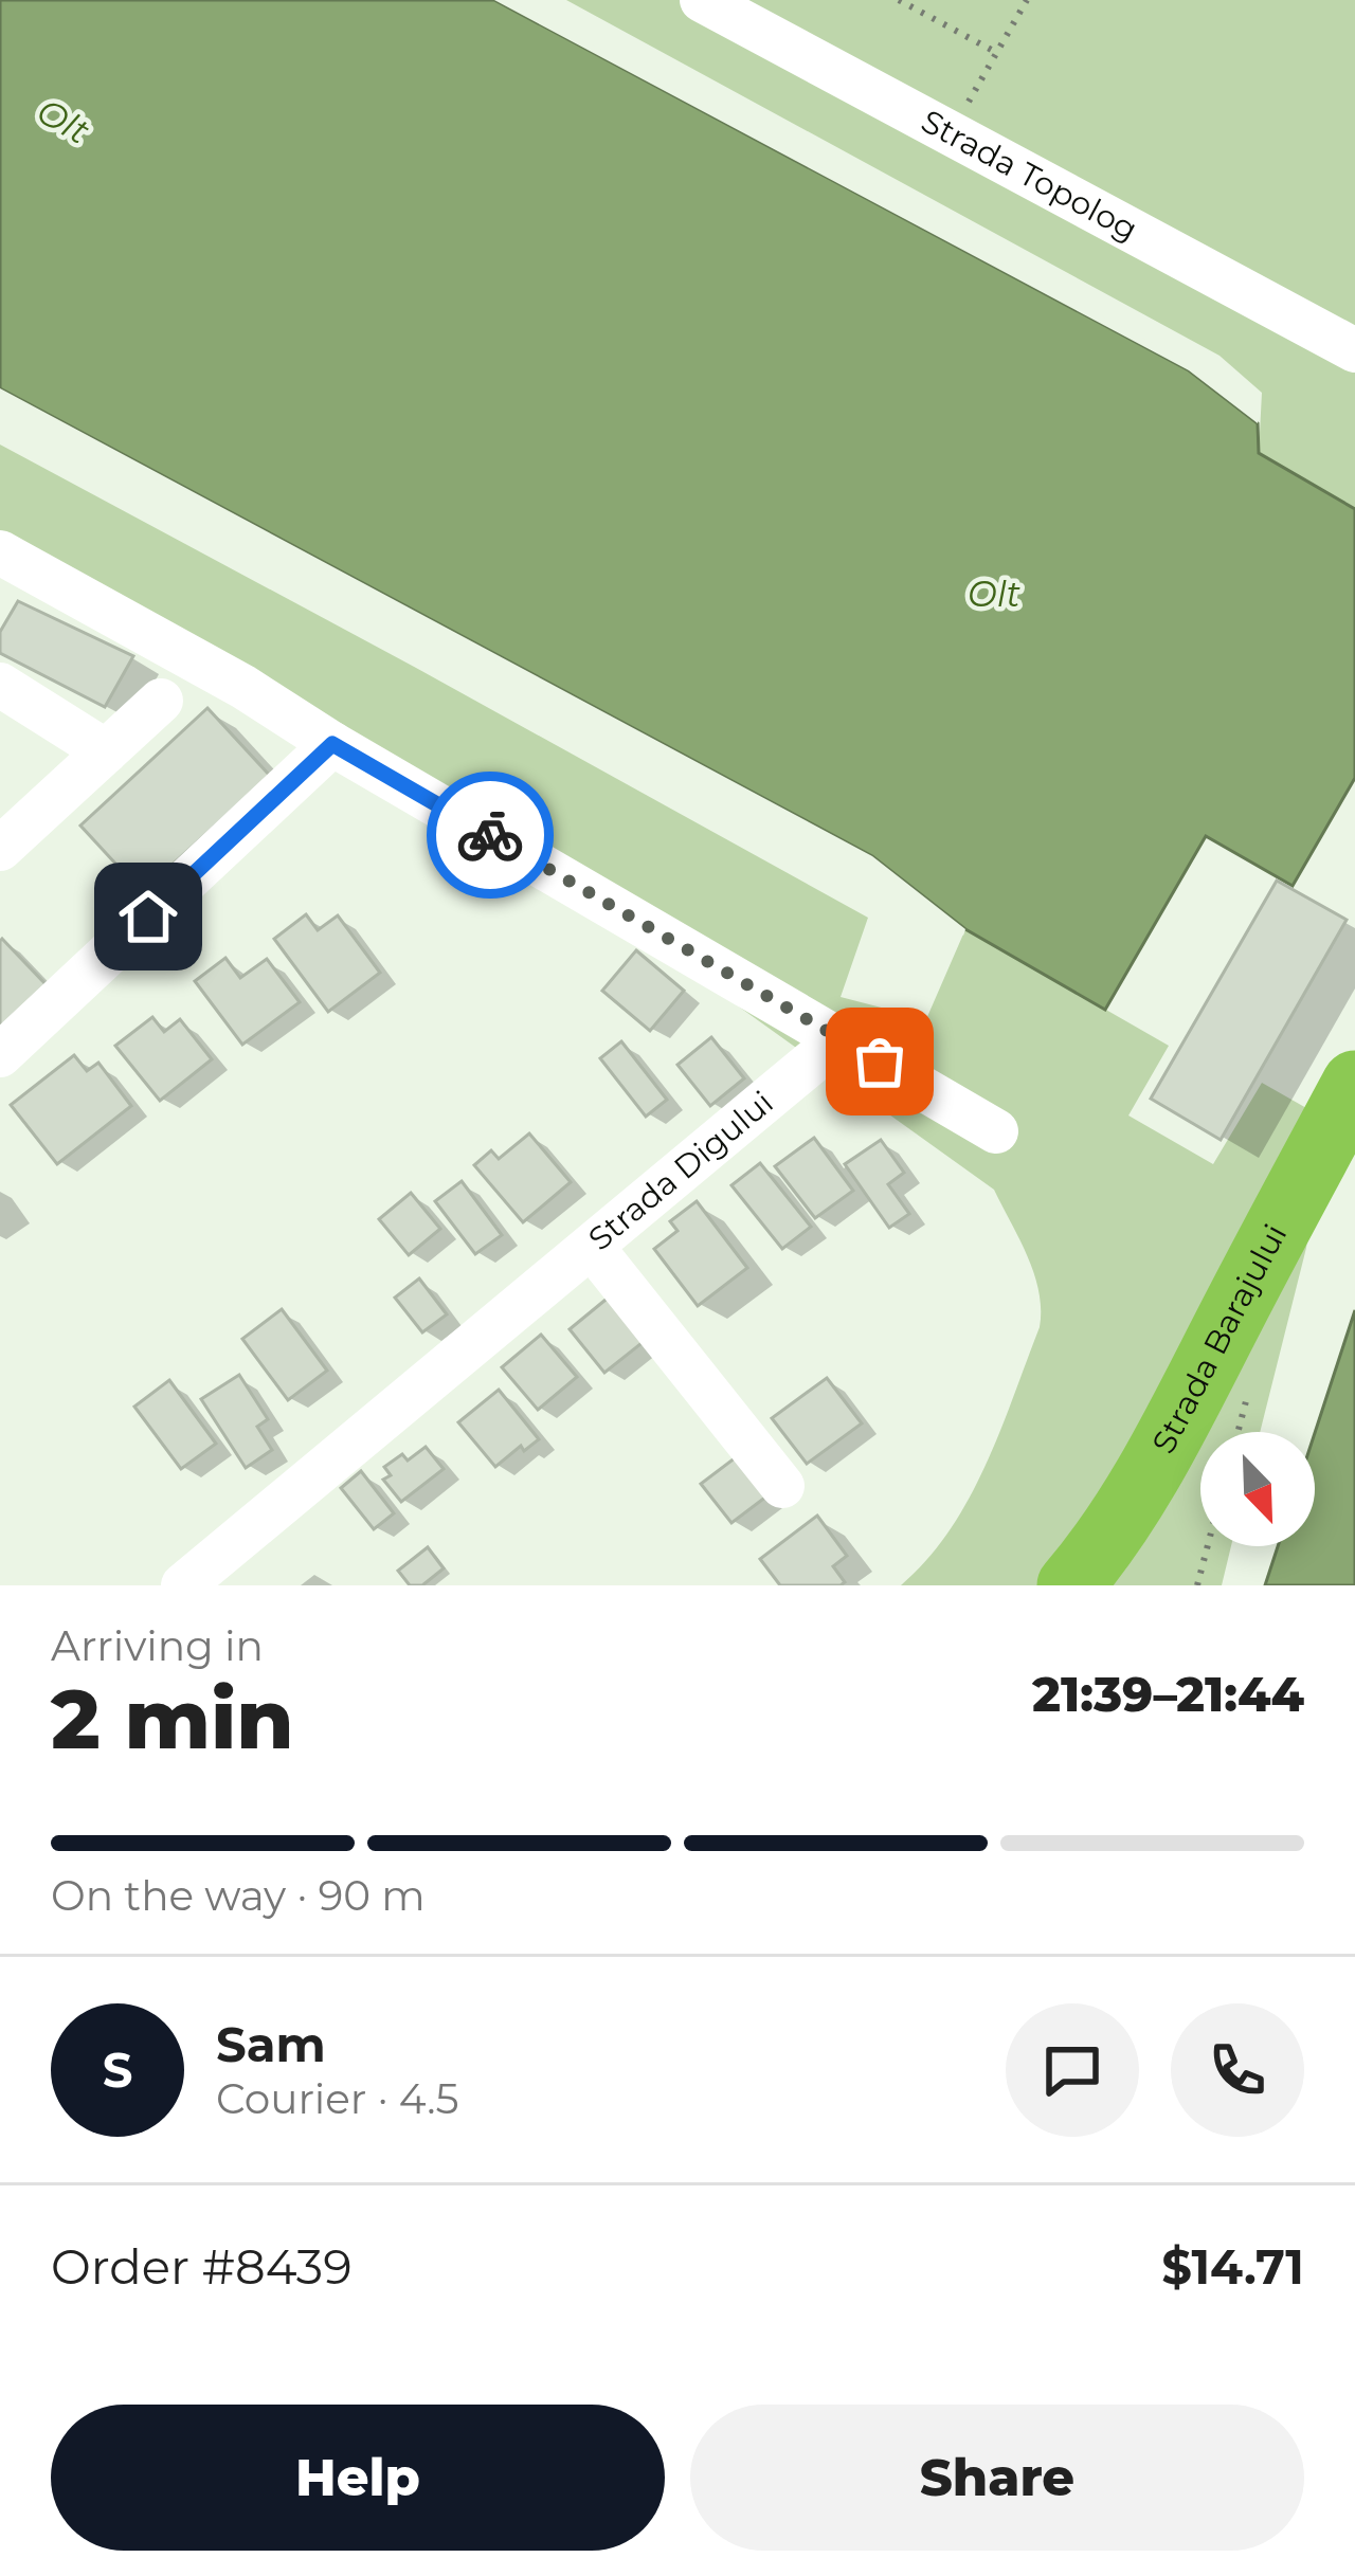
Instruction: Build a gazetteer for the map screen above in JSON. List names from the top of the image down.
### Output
{
  "streets": {
    "highway": ["Strada Barajului"],
    "street": ["Strada Topolog", "Strada Digului"]
  },
  "water": ["Olt"],
  "north": "bottom right",
  "page": {
    "heading": ["2 min", "Arriving in", "21:39–21:44"],
    "panel": [
      "Sam",
      "Courier · 4.5",
      "Order #8439",
      "$14.71"
    ],
    "bar": "On the way · 90 m",
    "round": "S",
    "buttons": ["Help", "Share"]
  }
}
